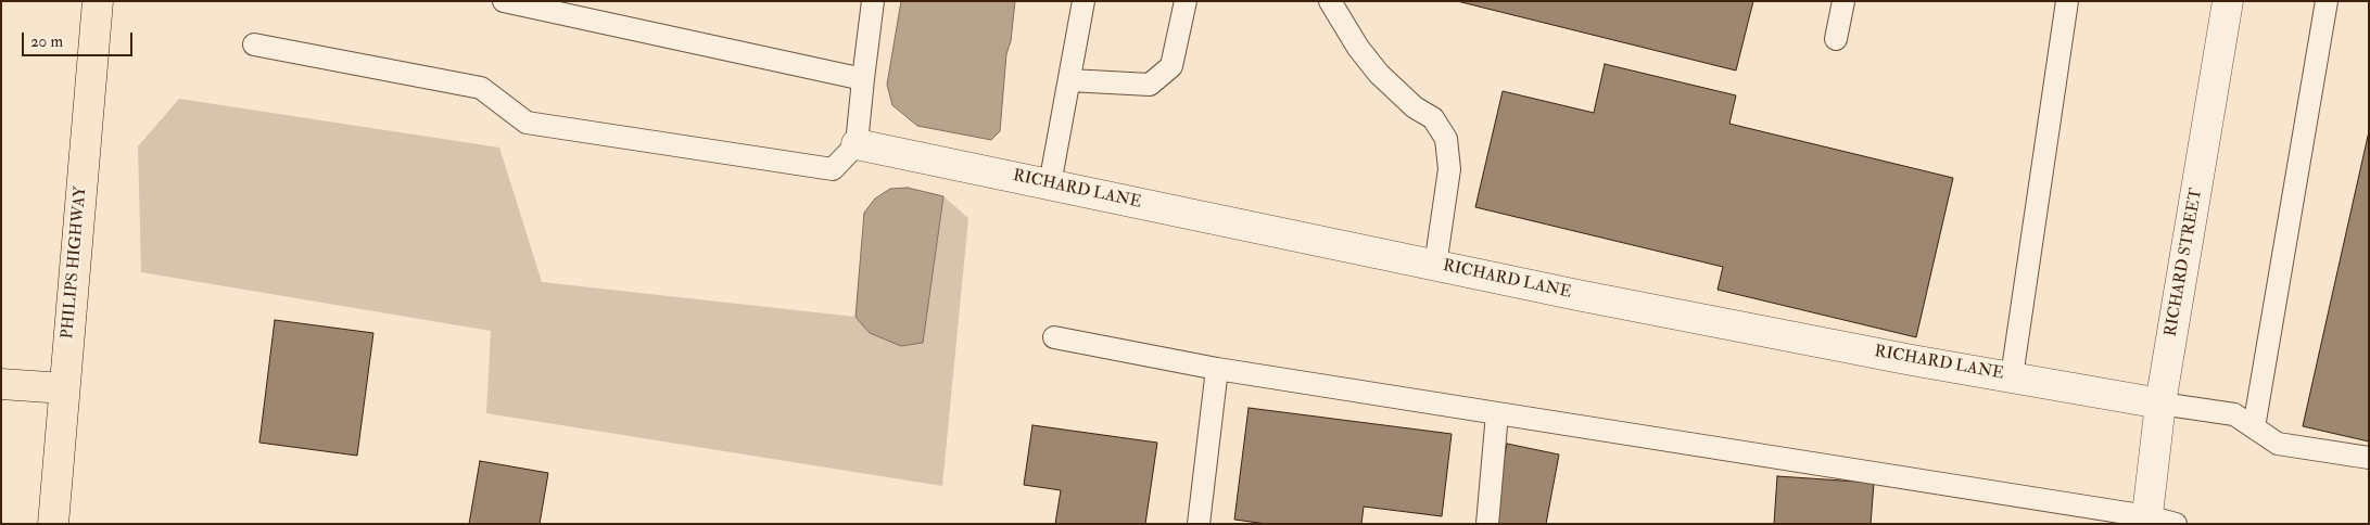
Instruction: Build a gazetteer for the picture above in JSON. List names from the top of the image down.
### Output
{
  "streets": {
    "main road": ["PHILIPS HIGHWAY"],
    "street": ["RICHARD LANE", "RICHARD STREET"]
  },
  "crossings": [
    ["RICHARD LANE", "RICHARD STREET"]
  ],
  "scale_bar": "20 m"
}
